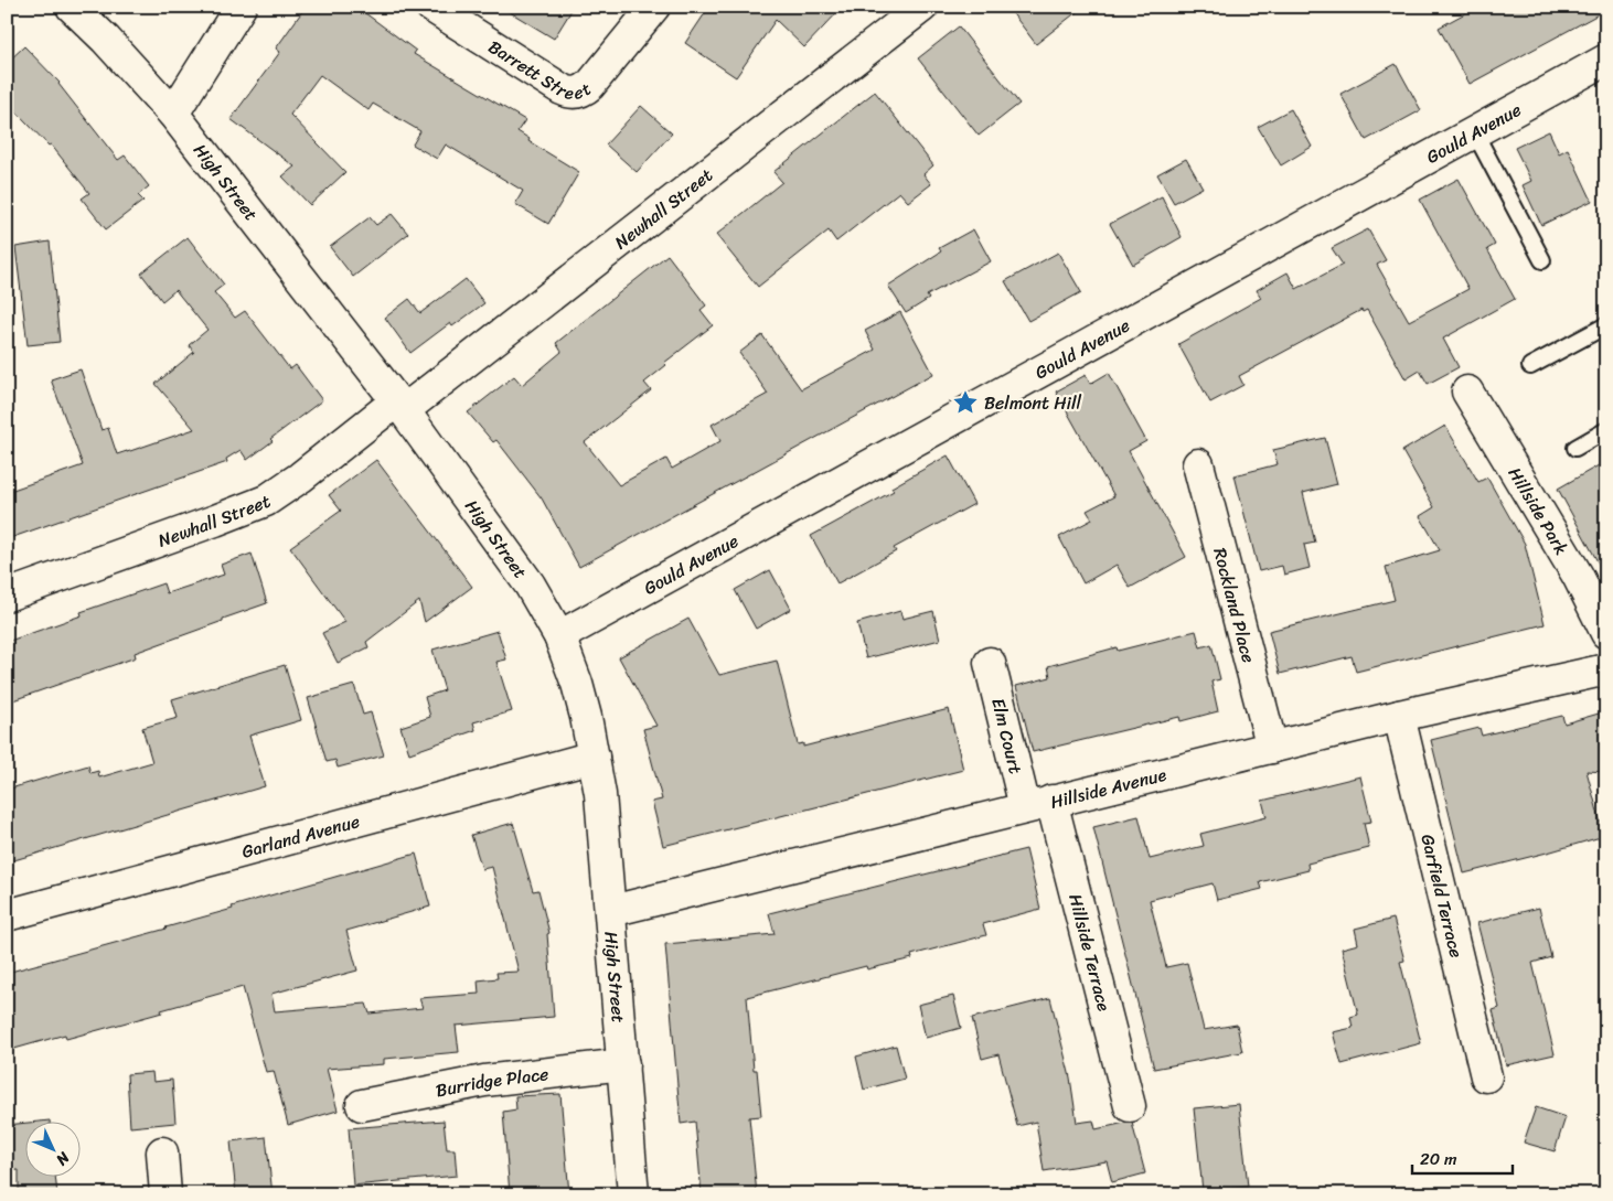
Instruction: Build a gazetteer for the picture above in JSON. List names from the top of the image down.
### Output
{
  "streets": {
    "street": [
      "Barrett Street",
      "Gould Avenue",
      "High Street",
      "Newhall Street",
      "Hillside Park",
      "Rockland Place",
      "Elm Court",
      "Hillside Avenue",
      "Garland Avenue",
      "Garfield Terrace",
      "Hillside Terrace",
      "Burridge Place"
    ]
  },
  "crossings": [
    ["Gould Avenue", "High Street"],
    ["High Street", "Newhall Street"],
    ["High Street", "Hillside Avenue"],
    ["High Street", "Garland Avenue"],
    ["High Street", "Burridge Place"],
    ["Rockland Place", "Hillside Avenue"],
    ["Elm Court", "Hillside Avenue"],
    ["Elm Court", "Hillside Terrace"],
    ["Hillside Avenue", "Garfield Terrace"],
    ["Hillside Avenue", "Hillside Terrace"]
  ],
  "places": {
    "place": ["Belmont Hill"]
  },
  "scale_bar": "20 m",
  "north": "bottom right"
}
